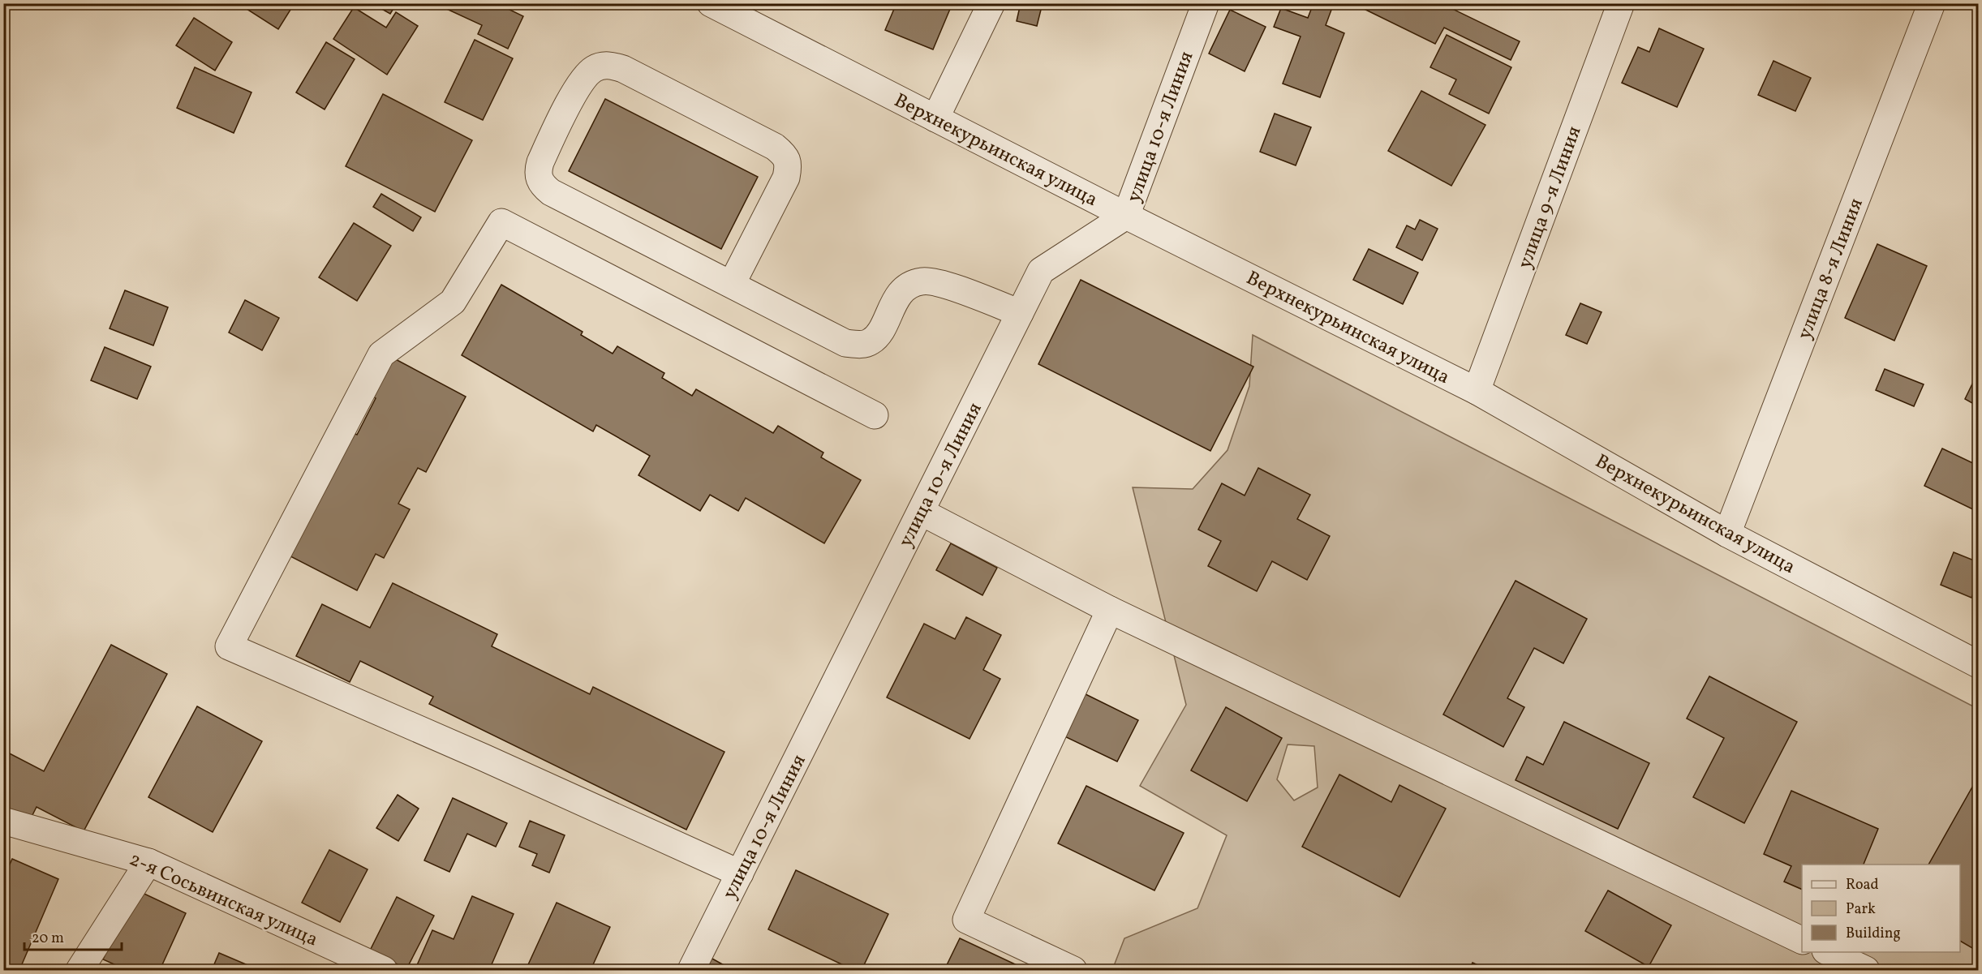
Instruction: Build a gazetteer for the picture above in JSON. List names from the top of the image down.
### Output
{
  "streets": {
    "street": [
      "улица 10-я Линия",
      "Верхнекурьинская улица",
      "улица 9-я Линия",
      "улица 8-я Линия",
      "2-я Сосьвинская улица"
    ]
  },
  "crossings": [
    ["улица 10-я Линия", "Верхнекурьинская улица"],
    ["Верхнекурьинская улица", "улица 9-я Линия"],
    ["Верхнекурьинская улица", "улица 8-я Линия"]
  ],
  "legend": ["Road", "Park", "Building"],
  "scale_bar": "20 m"
}
